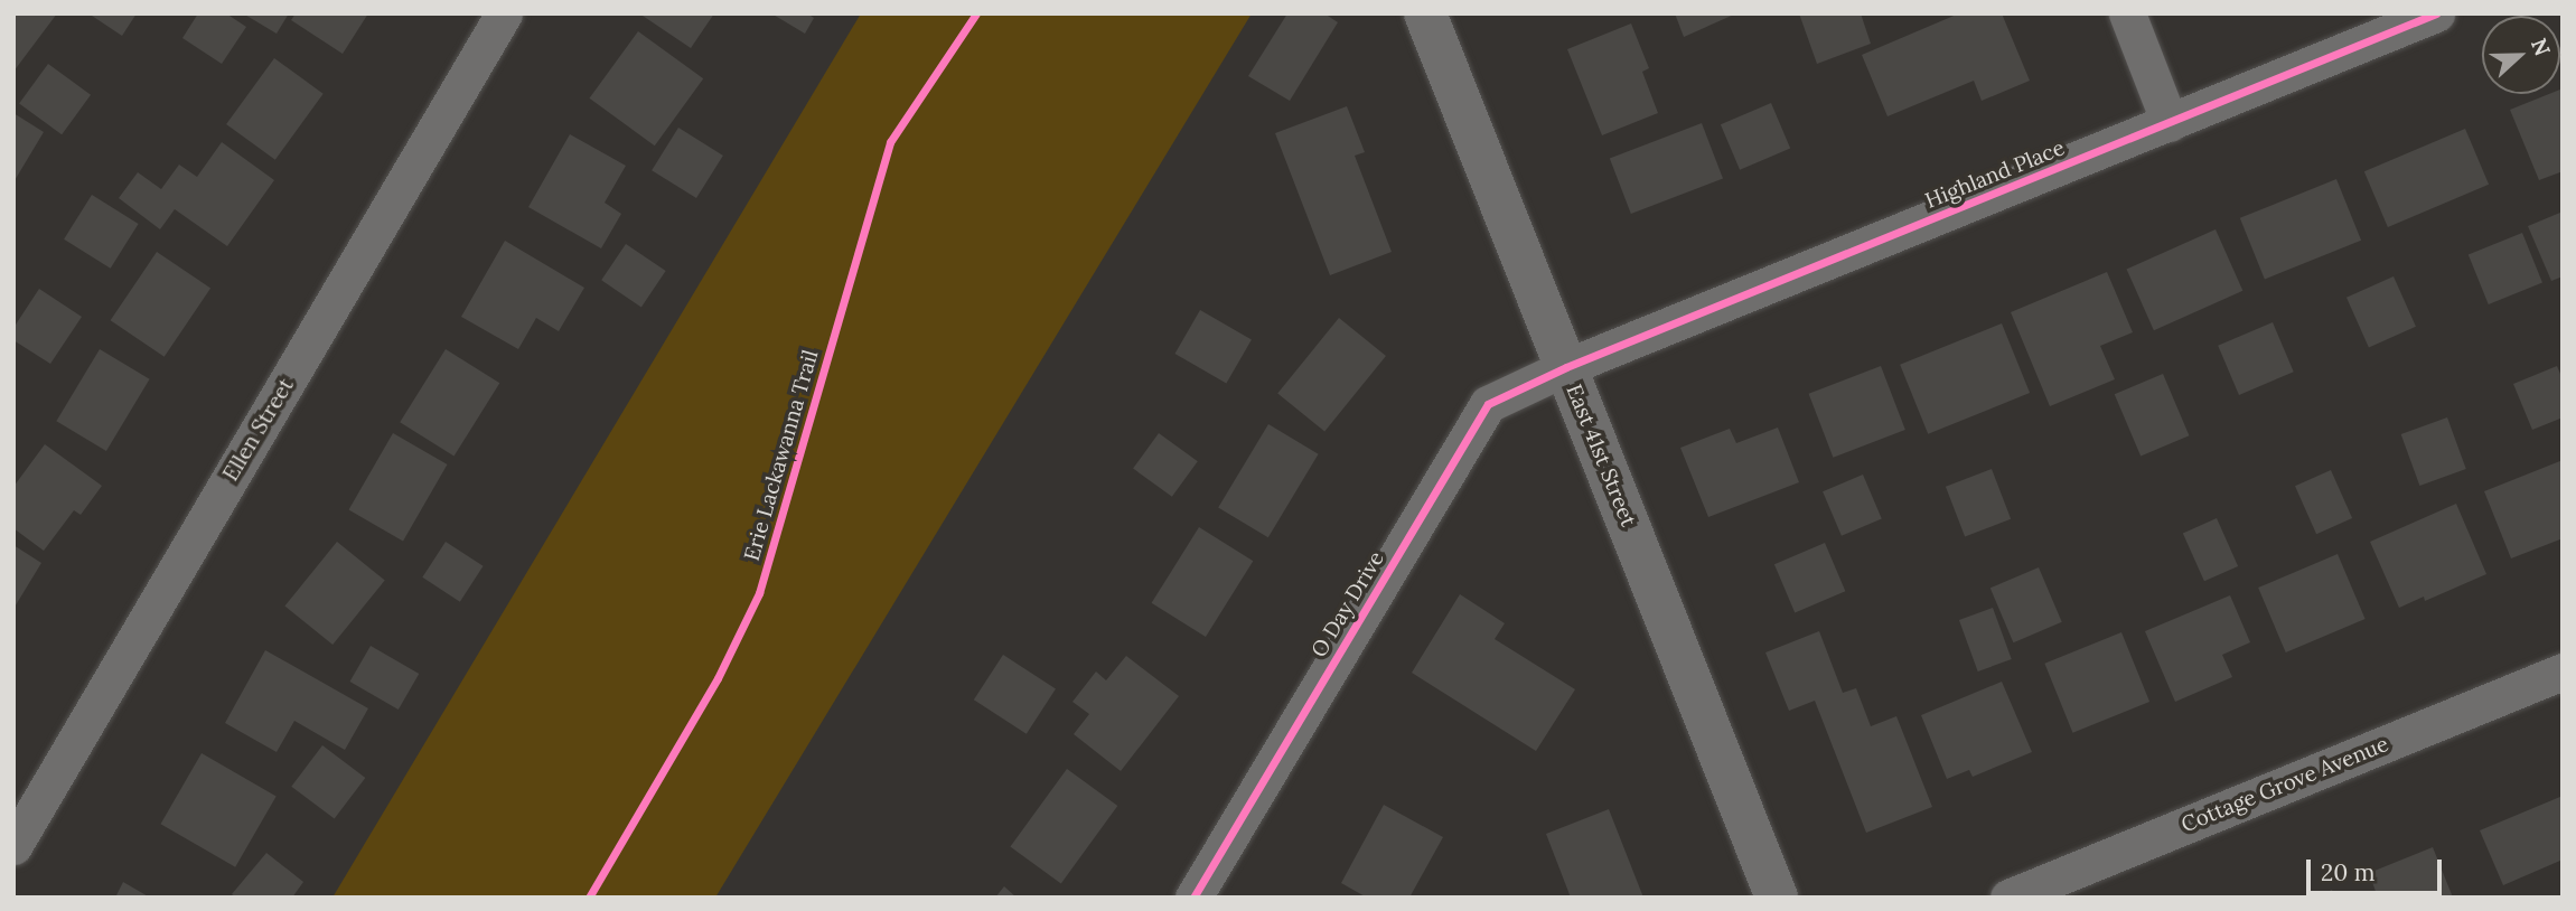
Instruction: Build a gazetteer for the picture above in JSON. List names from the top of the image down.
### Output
{
  "streets": {
    "street": [
      "Highland Place",
      "Ellen Street",
      "East 41st Street",
      "O Day Drive",
      "Cottage Grove Avenue"
    ],
    "cycle path": ["Erie Lackawanna Trail"]
  },
  "crossings": [
    ["Highland Place", "East 41st Street"],
    ["Highland Place", "O Day Drive"],
    ["East 41st Street", "O Day Drive"]
  ],
  "scale_bar": "20 m",
  "north": "right"
}
